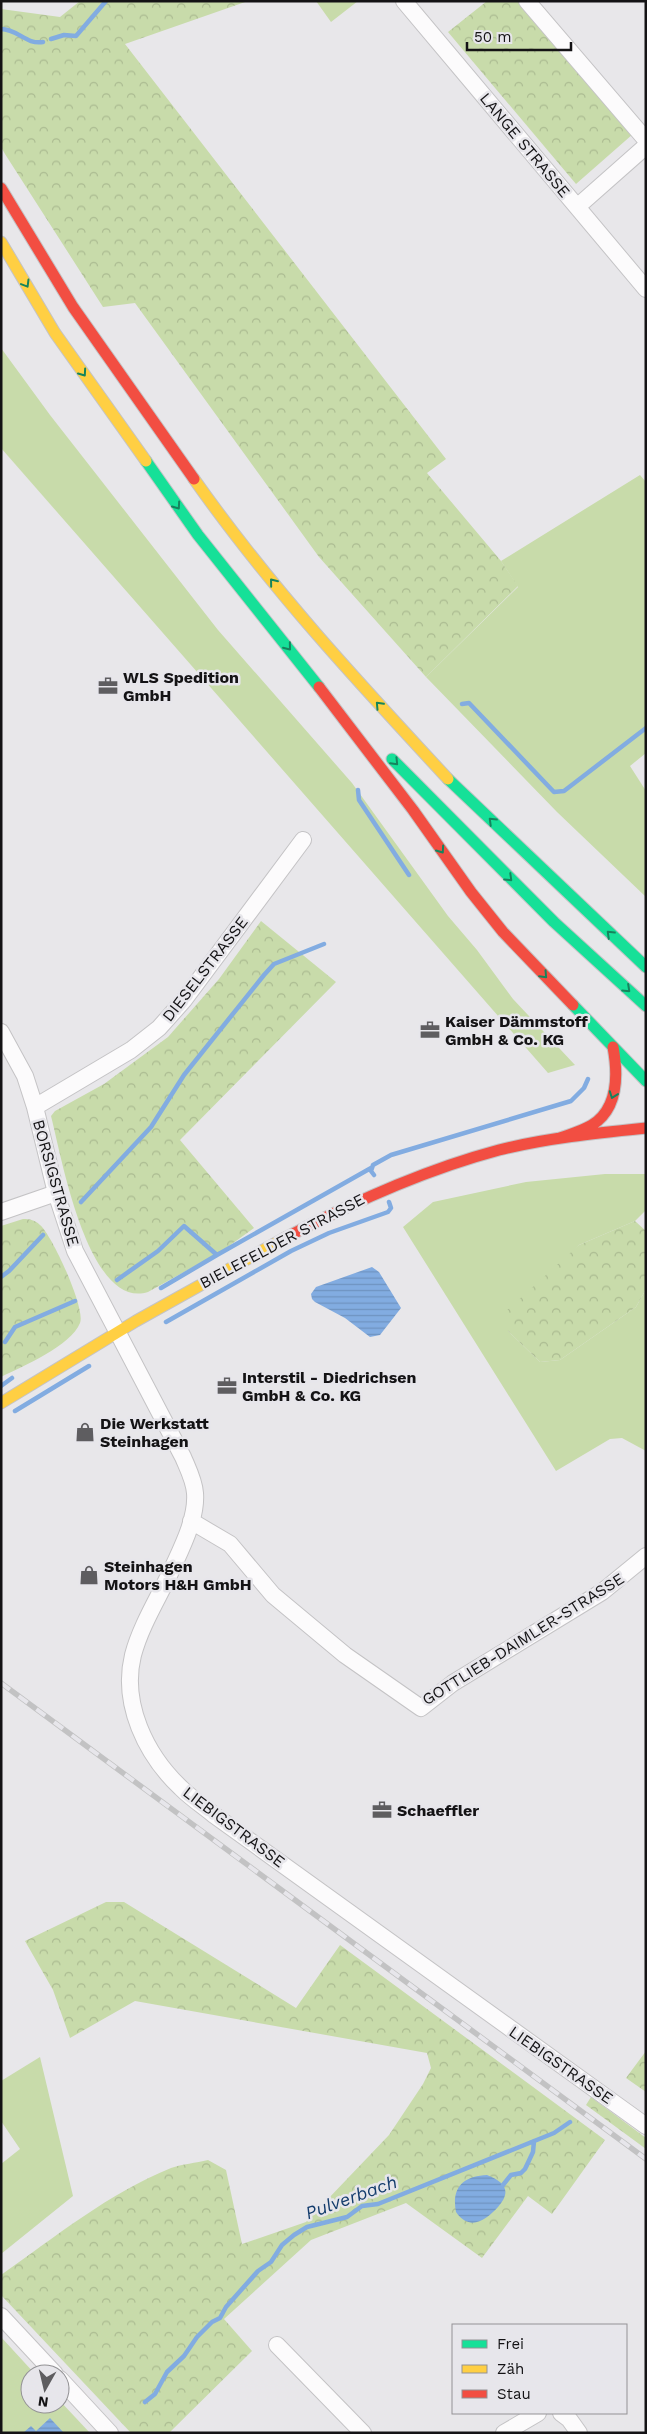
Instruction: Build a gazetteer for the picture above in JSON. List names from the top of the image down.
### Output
{
  "streets": {
    "main road": ["BIELEFELDER STRASSE"],
    "street": [
      "LANGE STRASSE",
      "DIESELSTRASSE",
      "BORSIGSTRASSE",
      "GOTTLIEB-DAIMLER-STRASSE",
      "LIEBIGSTRASSE"
    ]
  },
  "crossings": [
    ["DIESELSTRASSE", "BORSIGSTRASSE"],
    ["BORSIGSTRASSE", "BIELEFELDER STRASSE"],
    ["BORSIGSTRASSE", "LIEBIGSTRASSE"],
    ["BIELEFELDER STRASSE", "LIEBIGSTRASSE"],
    ["GOTTLIEB-DAIMLER-STRASSE", "LIEBIGSTRASSE"]
  ],
  "water": ["Pulverbach"],
  "places": {
    "office": [
      "WLS Spedition GmbH",
      "Kaiser Dämmstoff GmbH & Co. KG",
      "Interstil - Diedrichsen GmbH & Co. KG",
      "Schaeffler"
    ],
    "shop": ["Die Werkstatt Steinhagen", "Steinhagen Motors H&H GmbH"]
  },
  "legend": ["Frei", "Zäh", "Stau"],
  "scale_bar": "50 m",
  "north": "bottom"
}
